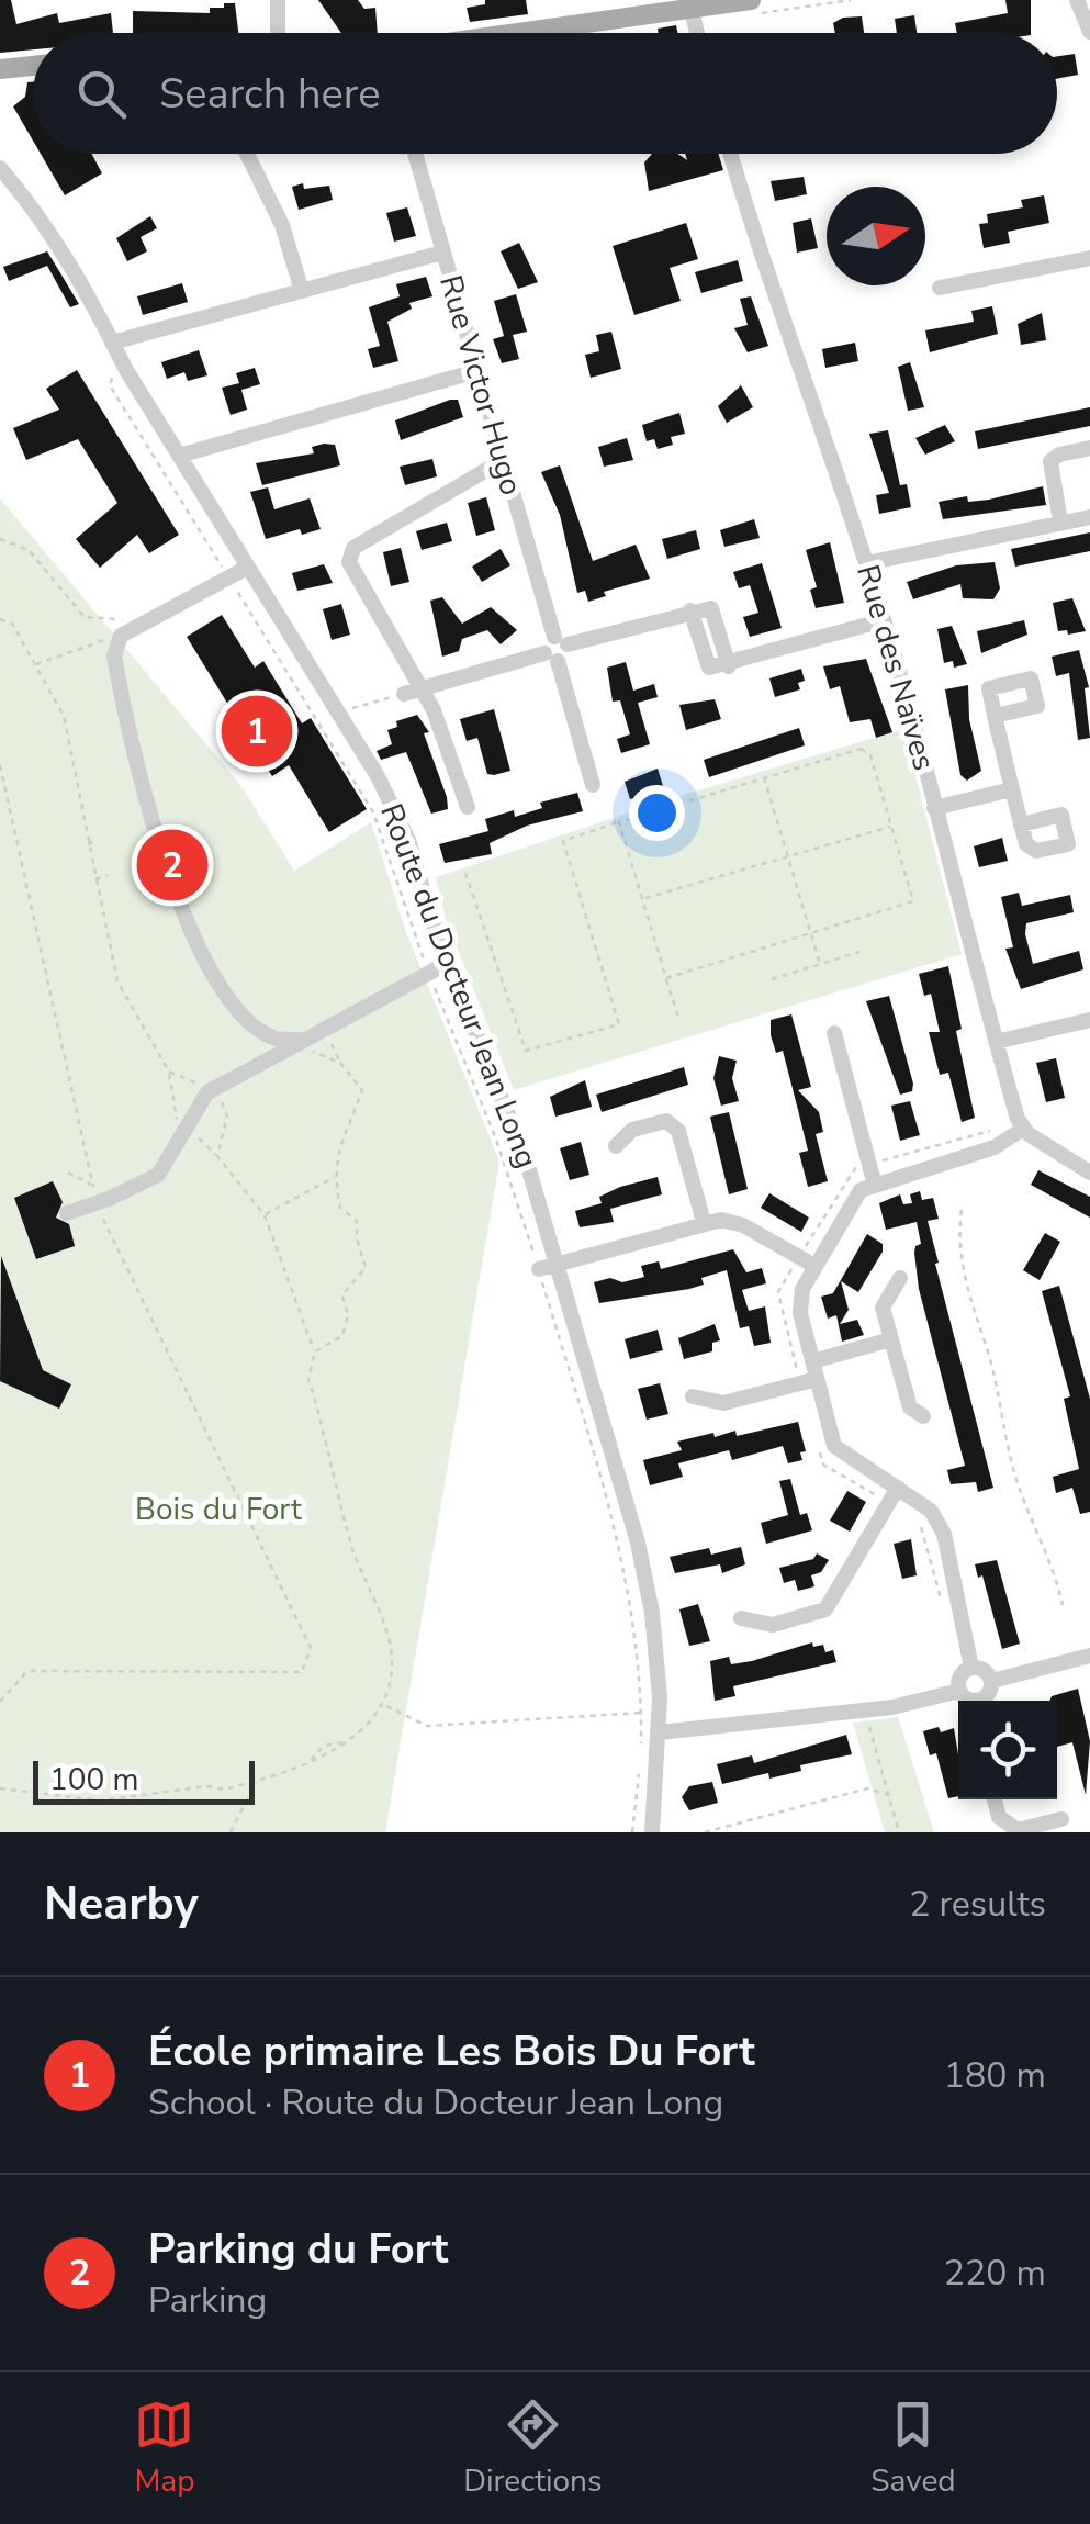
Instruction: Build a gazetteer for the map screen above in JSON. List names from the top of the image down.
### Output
{
  "streets": {
    "street": ["Rue Victor Hugo", "Rue des Naïves", "Route du Docteur Jean Long"]
  },
  "parks": ["Bois du Fort"],
  "scale_bar": "100 m",
  "north": "right",
  "page": {
    "search": "Search here",
    "pins": ["1", "2"],
    "scale": "100 m",
    "heading": ["Nearby", "2 results"],
    "list": [
      {
        "mark": "1",
        "name": "École primaire Les Bois Du Fort",
        "note": "School · Route du Docteur Jean Long",
        "value": "180 m"
      },
      {
        "mark": "2",
        "name": "Parking du Fort",
        "note": "Parking",
        "value": "220 m"
      }
    ],
    "nav": ["Map", "Directions", "Saved"]
  }
}
